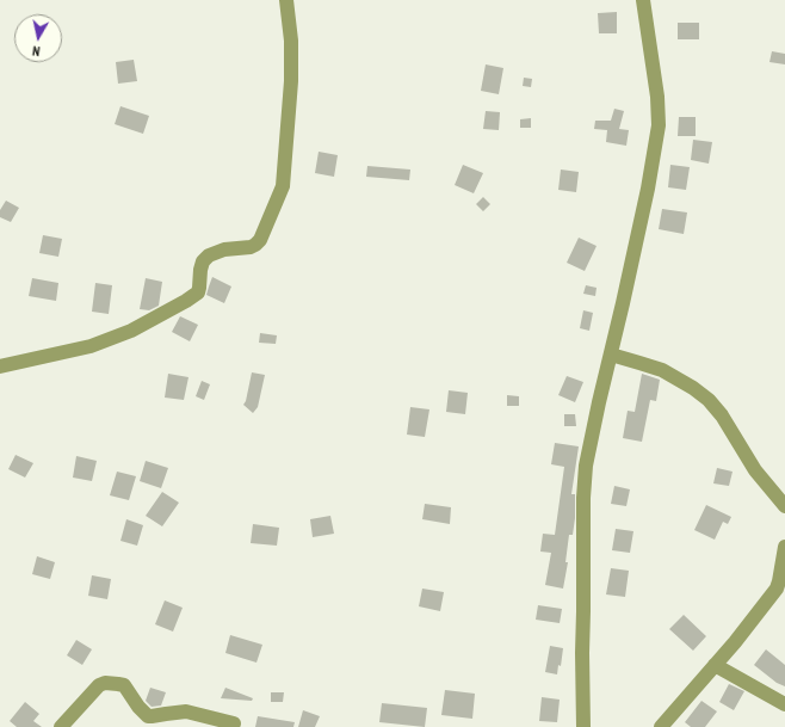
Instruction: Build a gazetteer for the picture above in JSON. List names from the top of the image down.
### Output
{
  "north": "bottom"
}
